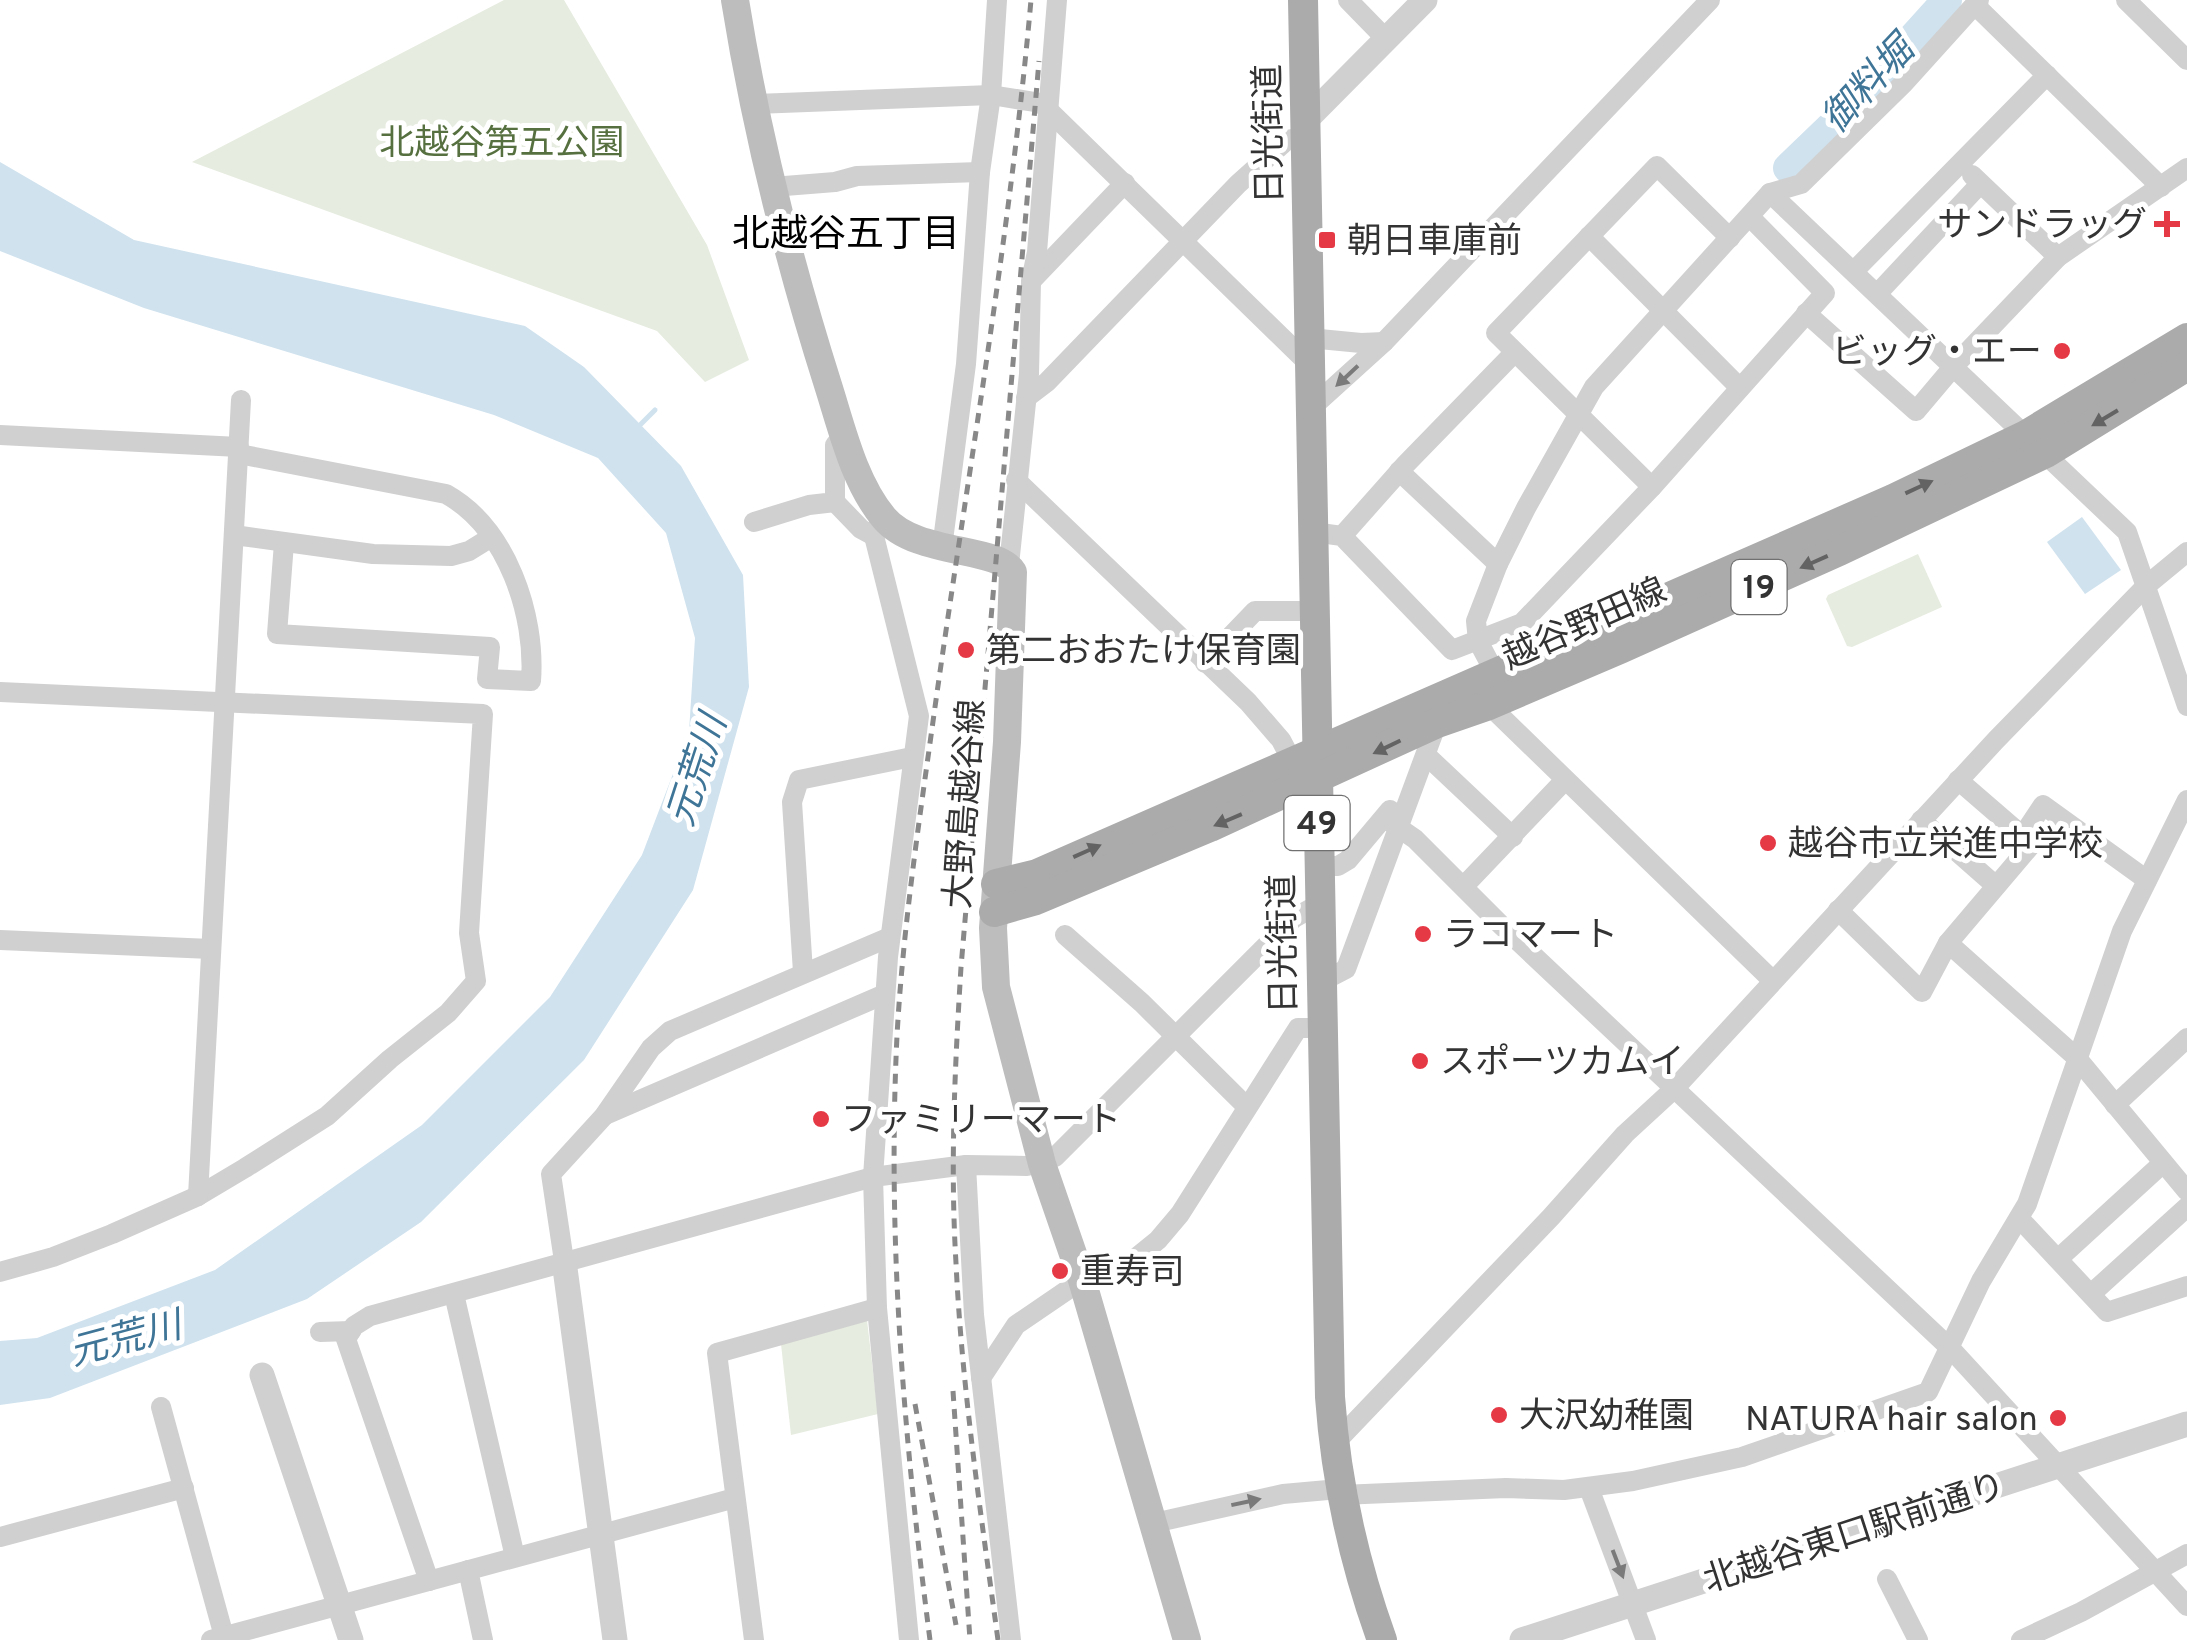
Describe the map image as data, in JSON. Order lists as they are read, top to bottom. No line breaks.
{"streets":{"main road":["日光街道","19","越谷野田線","大野島越谷線","49"],"street":["北越谷東口駅前通り"]},"crossings":[["日光街道","越谷野田線"],["越谷野田線","大野島越谷線"]],"districts":["北越谷五丁目"],"water":["御料堀","元荒川"],"parks":["北越谷第五公園"],"places":{"health":["サンドラッグ"],"transit":["朝日車庫前"],"other":["ビッグ・エー","第二おおたけ保育園","越谷市立栄進中学校","ラコマート","スポーツカムイ","ファミリーマート","重寿司","大沢幼稚園","NATURA hair salon"]}}
